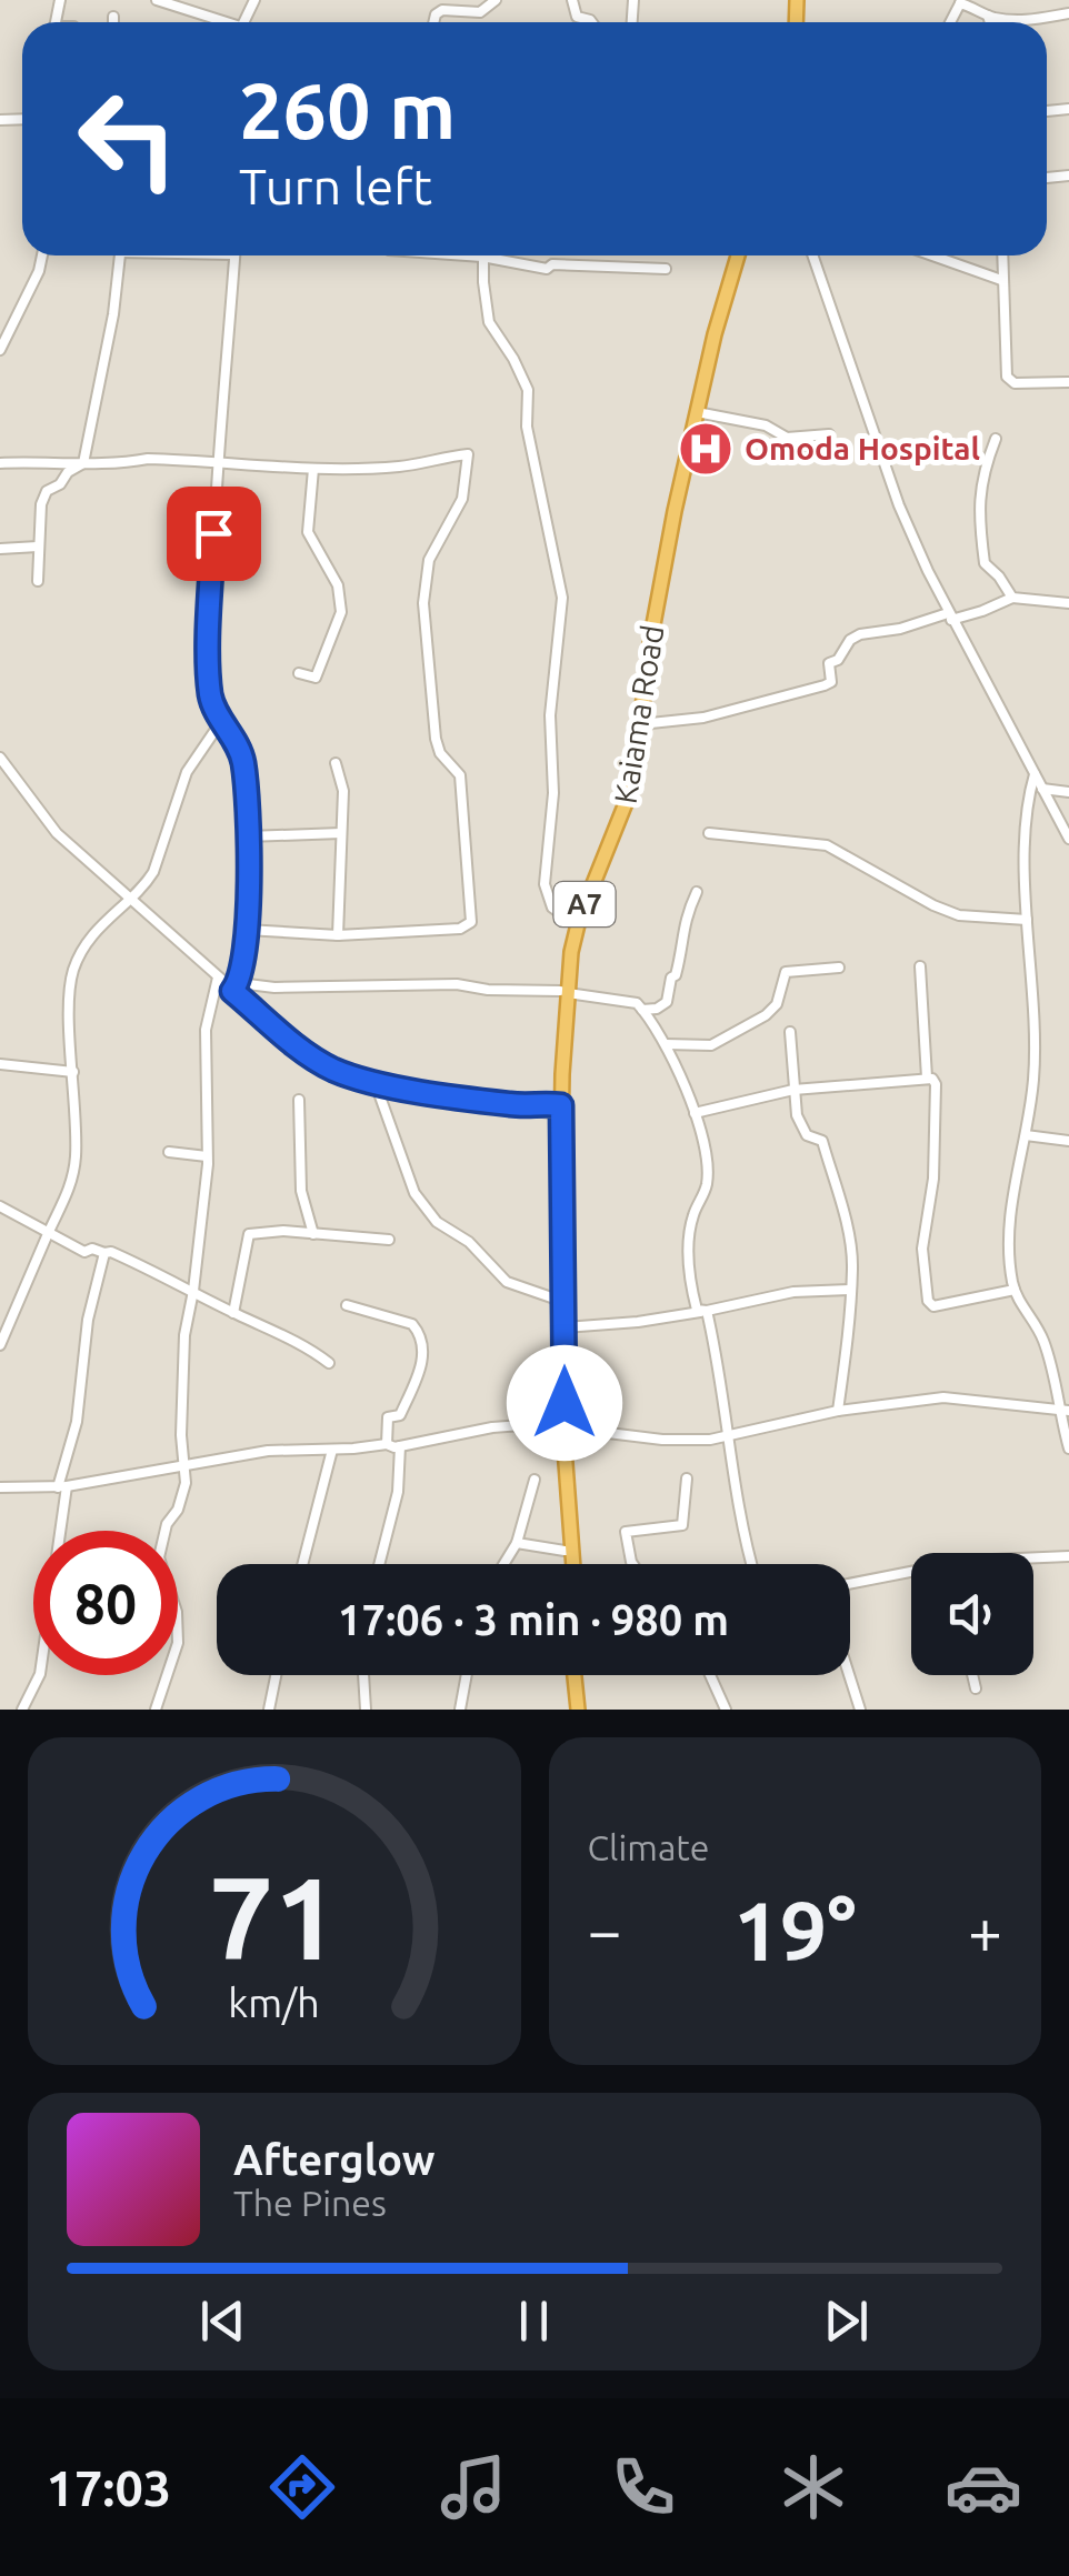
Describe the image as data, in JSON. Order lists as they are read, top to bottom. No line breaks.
{"streets":{"highway":["Kaiama Road","A7"]},"places":{"hospital":["Omoda Hospital"]},"page":{"turn":["260 m","Turn left"],"limit":"80","trip":"17:06 · 3 min · 980 m","tile":"Climate","heat":["−","19°","+"],"song":["Afterglow","The Pines"],"tabs":"17:03","gauge":["71","km/h"]}}
